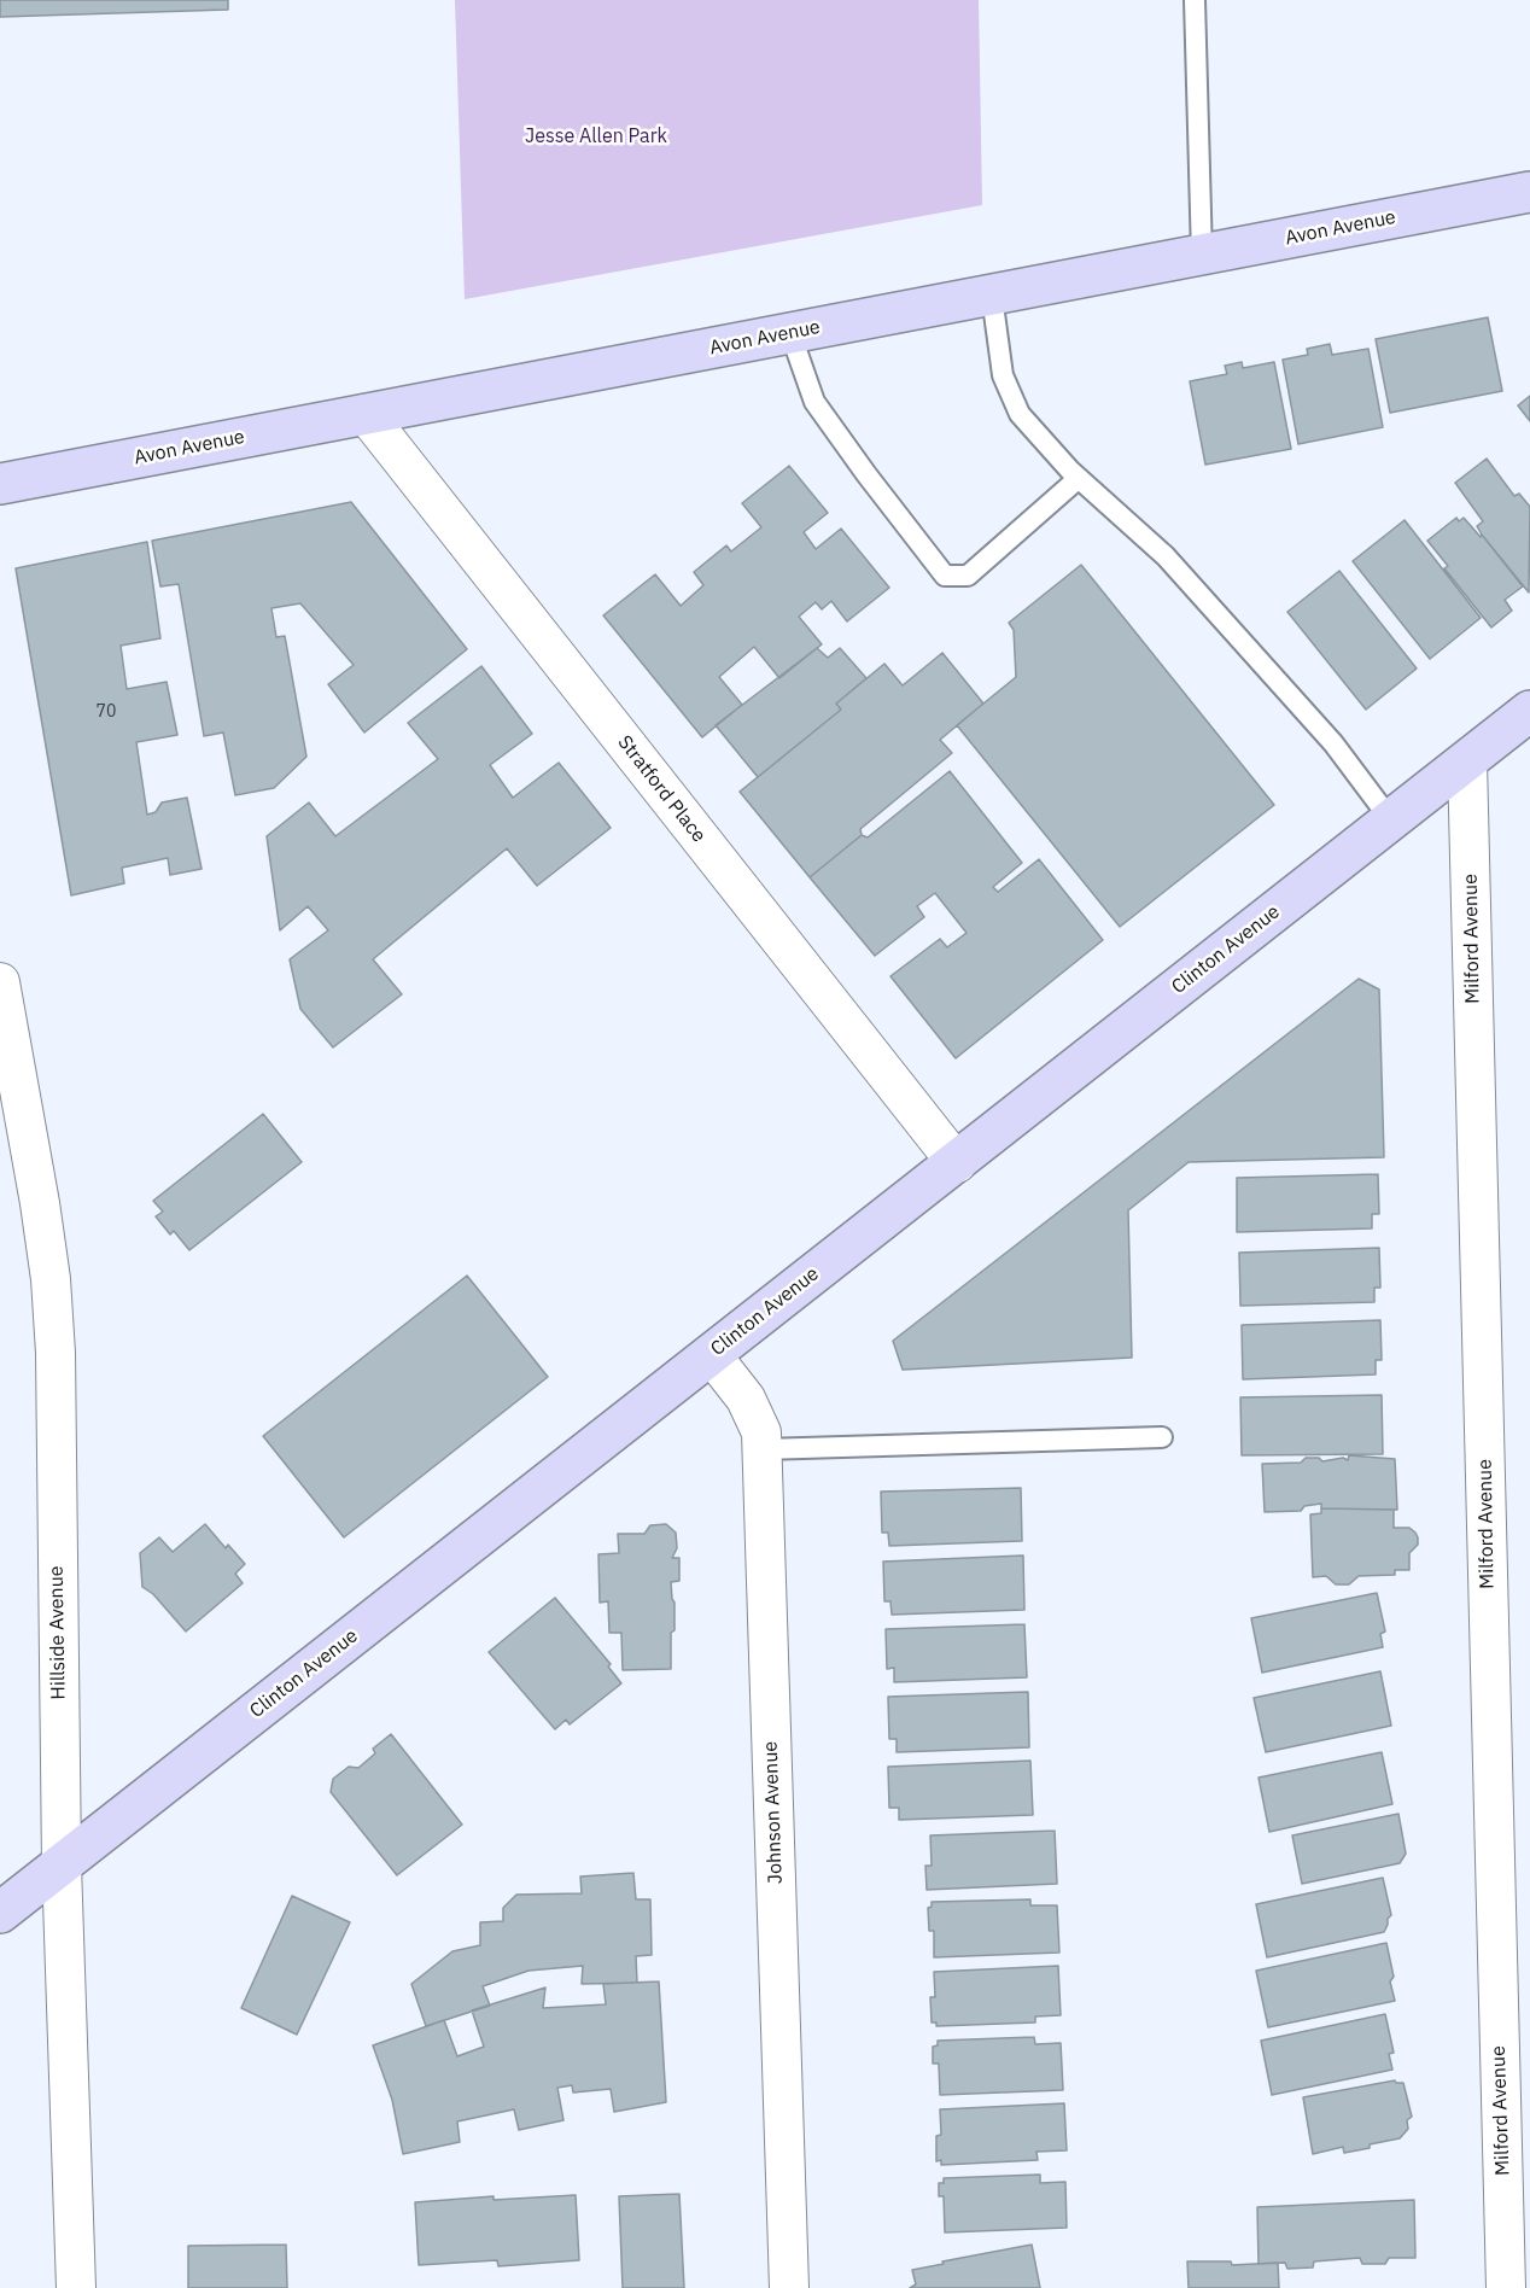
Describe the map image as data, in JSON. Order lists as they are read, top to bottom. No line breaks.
{"streets":{"main road":["Avon Avenue","Clinton Avenue"],"street":["Stratford Place","Milford Avenue","Hillside Avenue","Johnson Avenue"]},"crossings":[["Avon Avenue","Stratford Place"],["Stratford Place","Clinton Avenue"],["Milford Avenue","Clinton Avenue"],["Clinton Avenue","Hillside Avenue"],["Clinton Avenue","Johnson Avenue"]],"parks":["Jesse Allen Park"],"house_numbers":["70"]}
